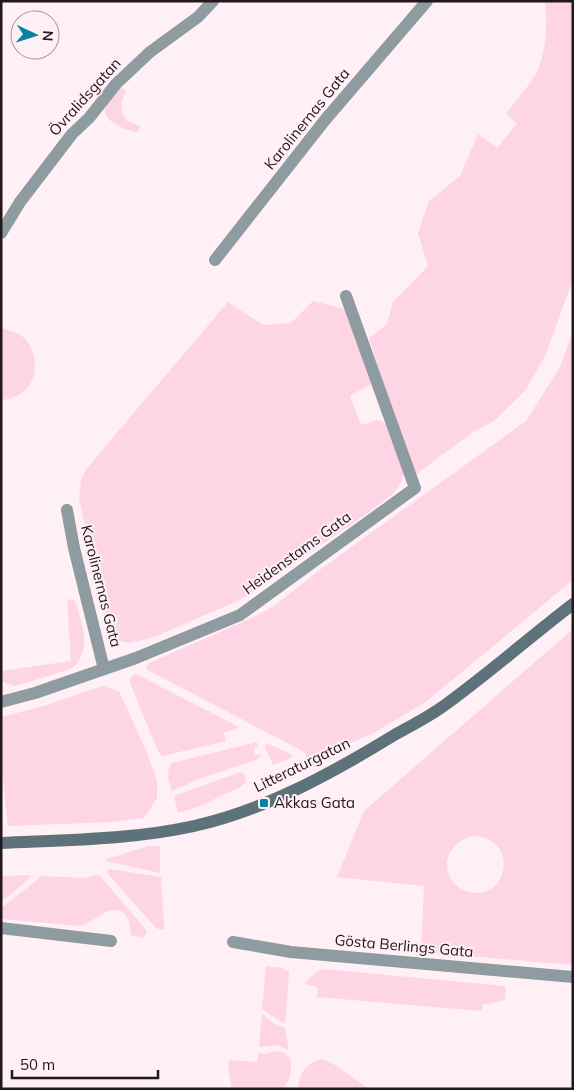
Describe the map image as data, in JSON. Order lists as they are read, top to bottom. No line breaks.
{"streets":{"street":["Övralidsgatan","Karolinernas Gata","Heidenstams Gata","Litteraturgatan","Gösta Berlings Gata"]},"crossings":[["Karolinernas Gata","Heidenstams Gata"]],"places":{"transit":["Akkas Gata"]},"scale_bar":"50 m","north":"right"}
